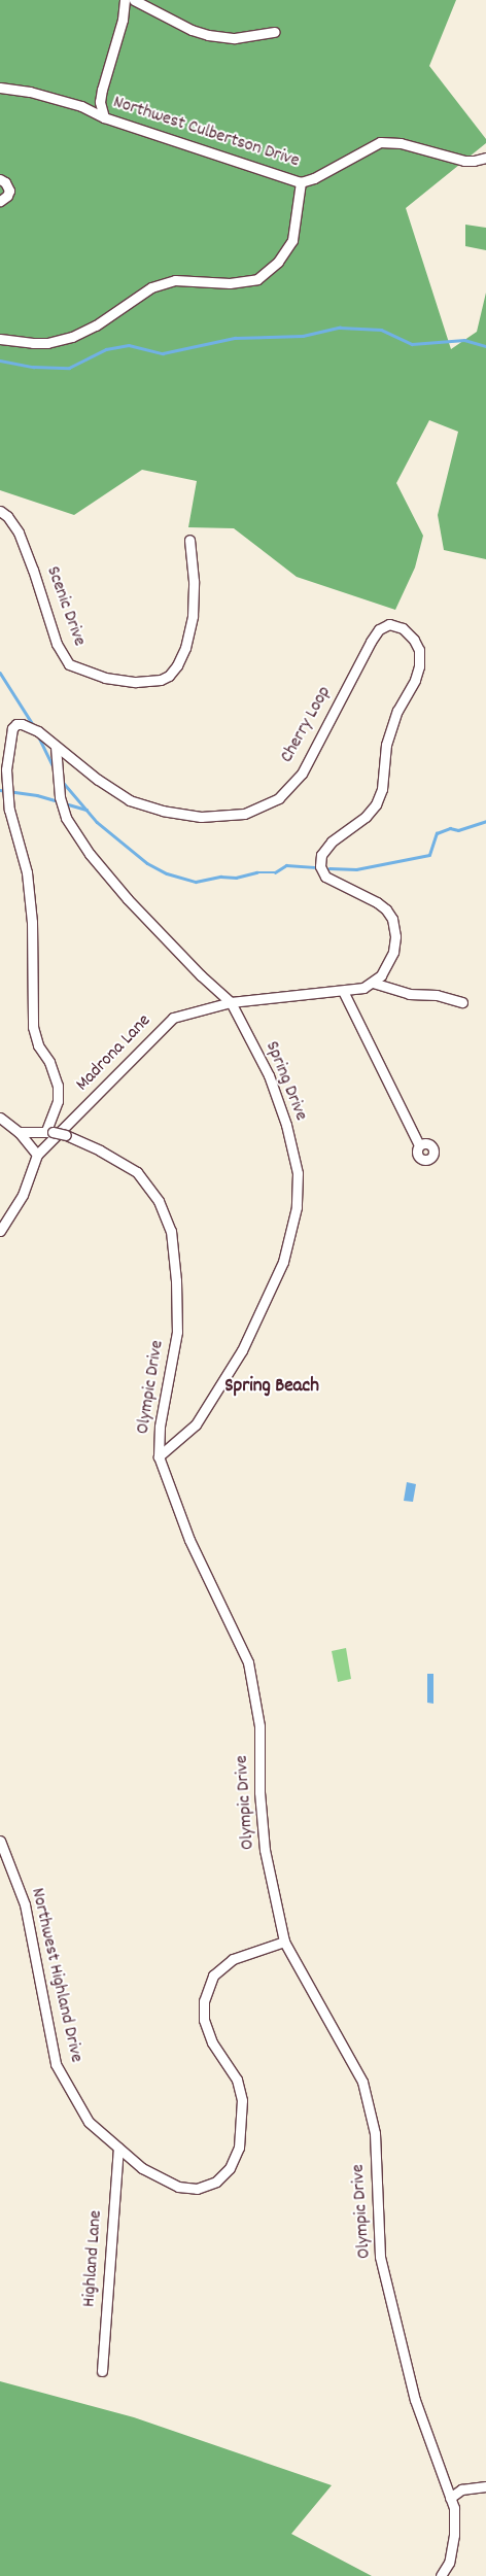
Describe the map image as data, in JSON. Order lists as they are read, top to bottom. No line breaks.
{"streets":{"street":["Northwest Culbertson Drive","Scenic Drive","Cherry Loop","Madrona Lane","Spring Drive","Olympic Drive","Northwest Highland Drive","Highland Lane"]},"crossings":[["Cherry Loop","Spring Drive"],["Cherry Loop","Olympic Drive"],["Madrona Lane","Spring Drive"],["Spring Drive","Olympic Drive"],["Olympic Drive","Northwest Highland Drive"],["Northwest Highland Drive","Highland Lane"]],"districts":["Spring Beach"]}
